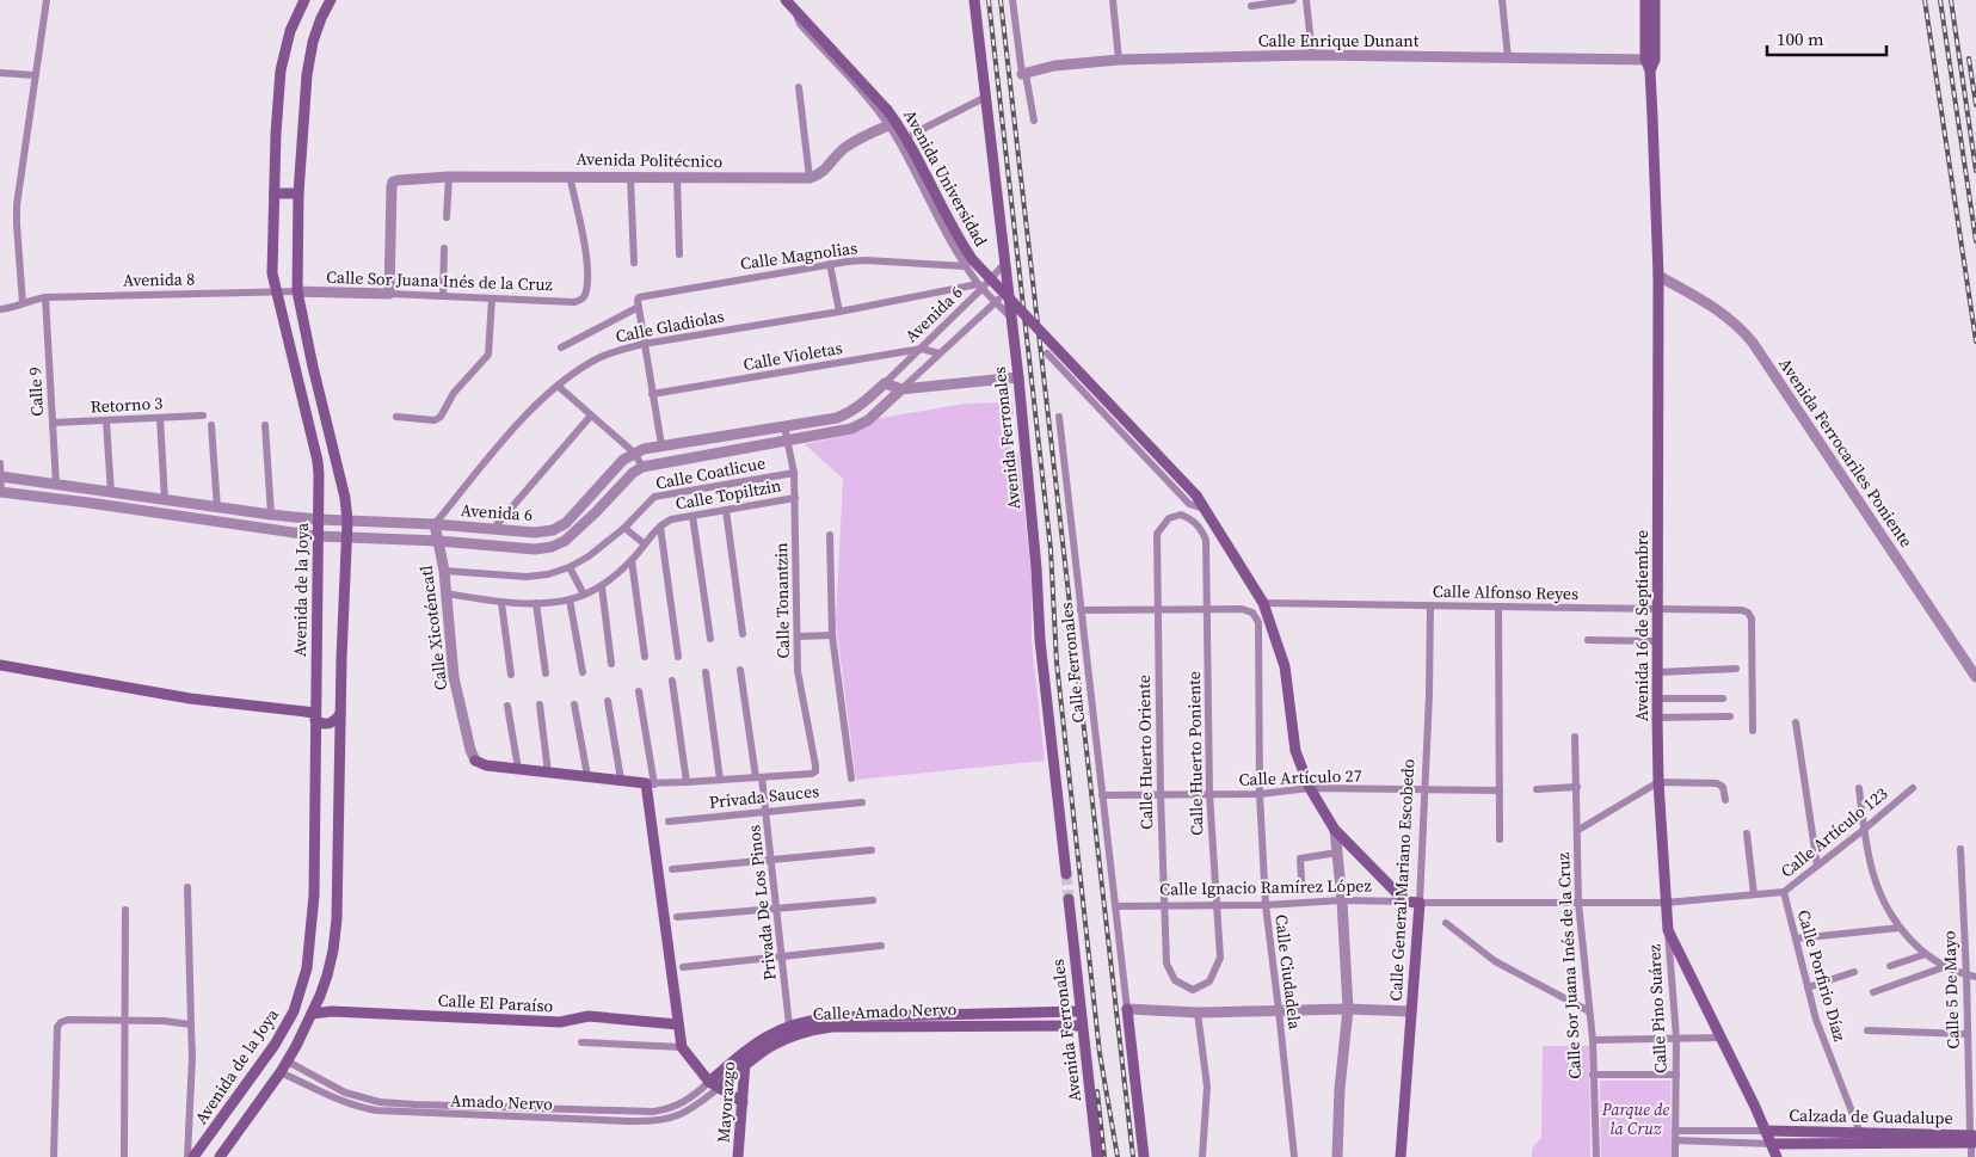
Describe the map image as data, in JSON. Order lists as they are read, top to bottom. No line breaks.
{"streets":{"main road":["Avenida Universidad","Avenida Ferronales","Avenida de la Joya","Avenida 16 de Septiembre","Calle General Mariano Escobedo","Calle Ignacio Ramírez López","Calle El Paraíso","Calle Amado Nervo","Mayorazgo","Calzada de Guadalupe"],"street":["Calle Enrique Dunant","Avenida Politécnico","Calle Magnolias","Avenida 8","Calle Sor Juana Inés de la Cruz","Avenida 6","Calle Gladiolas","Calle Violetas","Calle 9","Retorno 3","Avenida Ferrocariles Poniente","Calle Coatlicue","Calle Topiltzin","Calle Alfonso Reyes","Calle Tonantzin","Calle Xicoténcatl","Calle Ferronales","Calle Huerto Oriente","Calle Huerto Poniente","Calle Artículo 27","Privada Sauces","Calle Artículo 123","Privada De Los Pinos","Calle Ciudadela","Calle Porfirio Díaz","Calle 5 De Mayo","Calle Pino Suárez","Amado Nervo"]},"crossings":[["Calle Enrique Dunant","Avenida 16 de Septiembre"],["Avenida Politécnico","Calle Sor Juana Inés de la Cruz"],["Avenida Universidad","Calle Magnolias"],["Avenida Universidad","Avenida 6"],["Avenida Universidad","Calle Gladiolas"],["Avenida Universidad","Avenida Ferronales"],["Avenida 8","Calle Sor Juana Inés de la Cruz"],["Avenida 8","Calle 9"],["Avenida 8","Avenida de la Joya"],["Calle Sor Juana Inés de la Cruz","Calle Ignacio Ramírez López"],["Avenida 6","Calle Gladiolas"],["Avenida 6","Calle Violetas"],["Avenida 6","Calle 9"],["Avenida 6","Avenida Ferronales"],["Avenida 6","Avenida de la Joya"],["Avenida 6","Calle Tonantzin"],["Avenida 6","Calle Xicoténcatl"],["Calle Gladiolas","Calle Xicoténcatl"],["Calle 9","Retorno 3"],["Avenida Ferronales","Calle Amado Nervo"],["Avenida Ferrocariles Poniente","Avenida 16 de Septiembre"],["Calle Coatlicue","Calle Tonantzin"],["Calle Coatlicue","Calle Xicoténcatl"],["Calle Topiltzin","Calle Tonantzin"],["Calle Topiltzin","Calle Xicoténcatl"],["Calle Alfonso Reyes","Avenida 16 de Septiembre"],["Calle Alfonso Reyes","Calle General Mariano Escobedo"],["Calle Tonantzin","Privada De Los Pinos"],["Avenida 16 de Septiembre","Calle Artículo 123"],["Avenida 16 de Septiembre","Calle Ignacio Ramírez López"],["Avenida 16 de Septiembre","Calle Pino Suárez"],["Avenida 16 de Septiembre","Calzada de Guadalupe"],["Calle Ferronales","Calle Artículo 27"],["Calle Ferronales","Calle Ignacio Ramírez López"],["Calle Huerto Oriente","Calle Huerto Poniente"],["Calle Huerto Oriente","Calle Artículo 27"],["Calle Huerto Oriente","Calle Ignacio Ramírez López"],["Calle Huerto Poniente","Calle Artículo 27"],["Calle Huerto Poniente","Calle Ignacio Ramírez López"],["Calle Huerto Poniente","Calle Ciudadela"],["Calle Artículo 27","Calle General Mariano Escobedo"],["Calle Artículo 27","Calle Ciudadela"],["Privada Sauces","Privada De Los Pinos"],["Calle Artículo 123","Calle Ignacio Ramírez López"],["Calle Artículo 123","Calle Porfirio Díaz"],["Calle General Mariano Escobedo","Calle Ignacio Ramírez López"],["Calle Ignacio Ramírez López","Calle Ciudadela"],["Privada De Los Pinos","Calle Amado Nervo"],["Calle Porfirio Díaz","Calzada de Guadalupe"],["Calle 5 De Mayo","Calzada de Guadalupe"],["Calle Amado Nervo","Amado Nervo"],["Calle Amado Nervo","Mayorazgo"]],"parks":["Parque de la Cruz"],"scale_bar":"100 m"}
